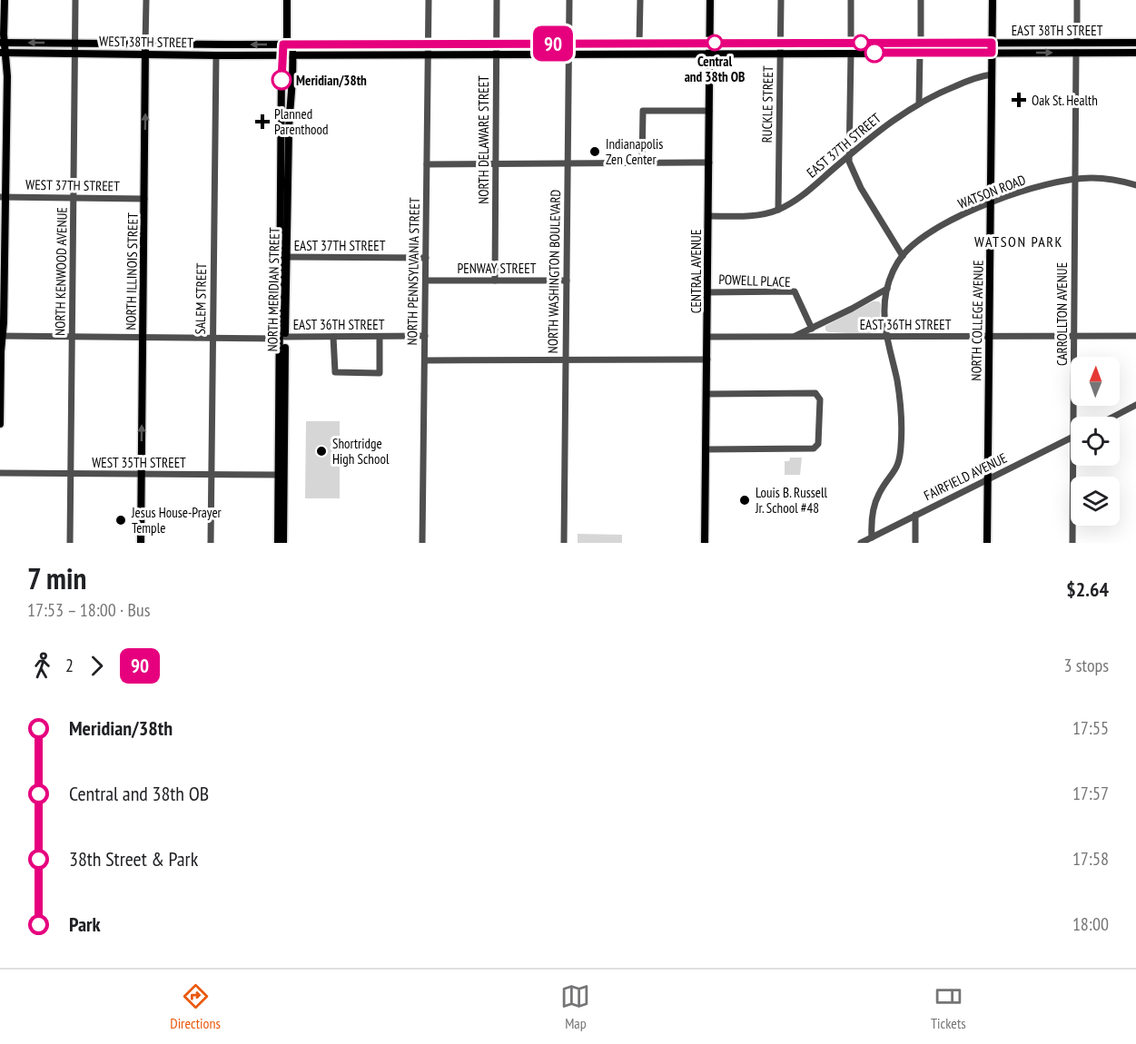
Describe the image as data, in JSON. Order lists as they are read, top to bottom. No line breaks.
{"streets":{"main road":["EAST 38TH STREET","WEST 38TH STREET","NORTH ILLINOIS STREET","CENTRAL AVENUE","NORTH MERIDIAN STREET","NORTH COLLEGE AVENUE"],"street":["RUCKLE STREET","NORTH DELAWARE STREET","EAST 37TH STREET","WEST 37TH STREET","WATSON ROAD","PENWAY STREET","NORTH KENWOOD AVENUE","NORTH PENNSYLVANIA STREET","NORTH WASHINGTON BOULEVARD","POWELL PLACE","SALEM STREET","CARROLLTON AVENUE","EAST 36TH STREET","WEST 35TH STREET","FAIRFIELD AVENUE"]},"crossings":[["EAST 38TH STREET","WEST 38TH STREET"],["EAST 38TH STREET","RUCKLE STREET"],["EAST 38TH STREET","NORTH DELAWARE STREET"],["EAST 38TH STREET","NORTH PENNSYLVANIA STREET"],["EAST 38TH STREET","NORTH WASHINGTON BOULEVARD"],["EAST 38TH STREET","CENTRAL AVENUE"],["EAST 38TH STREET","NORTH MERIDIAN STREET"],["EAST 38TH STREET","CARROLLTON AVENUE"],["EAST 38TH STREET","NORTH COLLEGE AVENUE"],["WEST 38TH STREET","NORTH KENWOOD AVENUE"],["WEST 38TH STREET","NORTH ILLINOIS STREET"],["WEST 38TH STREET","NORTH MERIDIAN STREET"],["WEST 38TH STREET","SALEM STREET"],["RUCKLE STREET","EAST 37TH STREET"],["NORTH DELAWARE STREET","PENWAY STREET"],["EAST 37TH STREET","NORTH PENNSYLVANIA STREET"],["EAST 37TH STREET","CENTRAL AVENUE"],["EAST 37TH STREET","NORTH MERIDIAN STREET"],["EAST 37TH STREET","NORTH COLLEGE AVENUE"],["WEST 37TH STREET","NORTH KENWOOD AVENUE"],["WEST 37TH STREET","NORTH ILLINOIS STREET"],["WATSON ROAD","CARROLLTON AVENUE"],["WATSON ROAD","NORTH COLLEGE AVENUE"],["WATSON ROAD","EAST 36TH STREET"],["WATSON ROAD","FAIRFIELD AVENUE"],["PENWAY STREET","NORTH PENNSYLVANIA STREET"],["PENWAY STREET","NORTH WASHINGTON BOULEVARD"],["NORTH KENWOOD AVENUE","EAST 36TH STREET"],["NORTH KENWOOD AVENUE","WEST 35TH STREET"],["NORTH ILLINOIS STREET","EAST 36TH STREET"],["NORTH ILLINOIS STREET","WEST 35TH STREET"],["NORTH PENNSYLVANIA STREET","EAST 36TH STREET"],["CENTRAL AVENUE","POWELL PLACE"],["CENTRAL AVENUE","EAST 36TH STREET"],["NORTH MERIDIAN STREET","EAST 36TH STREET"],["NORTH MERIDIAN STREET","WEST 35TH STREET"],["SALEM STREET","EAST 36TH STREET"],["SALEM STREET","WEST 35TH STREET"],["CARROLLTON AVENUE","EAST 36TH STREET"],["NORTH COLLEGE AVENUE","EAST 36TH STREET"],["NORTH COLLEGE AVENUE","FAIRFIELD AVENUE"]],"one_way":["NORTH ILLINOIS STREET"],"districts":["WATSON PARK"],"places":{"other":["Central and 38th OB","Meridian/38th","Indianapolis Zen Center","Shortridge High School","Louis B. Russell Jr. School #48","Jesus House-Prayer Temple"],"health":["Oak St. Health","Planned Parenthood"]},"lines":["bus line 90"],"north":"top","page":{"on_map":"90","heading":["7 min","17:53 – 18:00 · Bus","$2.64"],"legs":["2","90","3 stops"],"list":[{"name":"Meridian/38th","value":"17:55"},{"name":"Central and 38th OB","value":"17:57"},{"name":"38th Street & Park","value":"17:58"},{"name":"Park","value":"18:00"}],"tabs":["Directions","Map","Tickets"]}}
